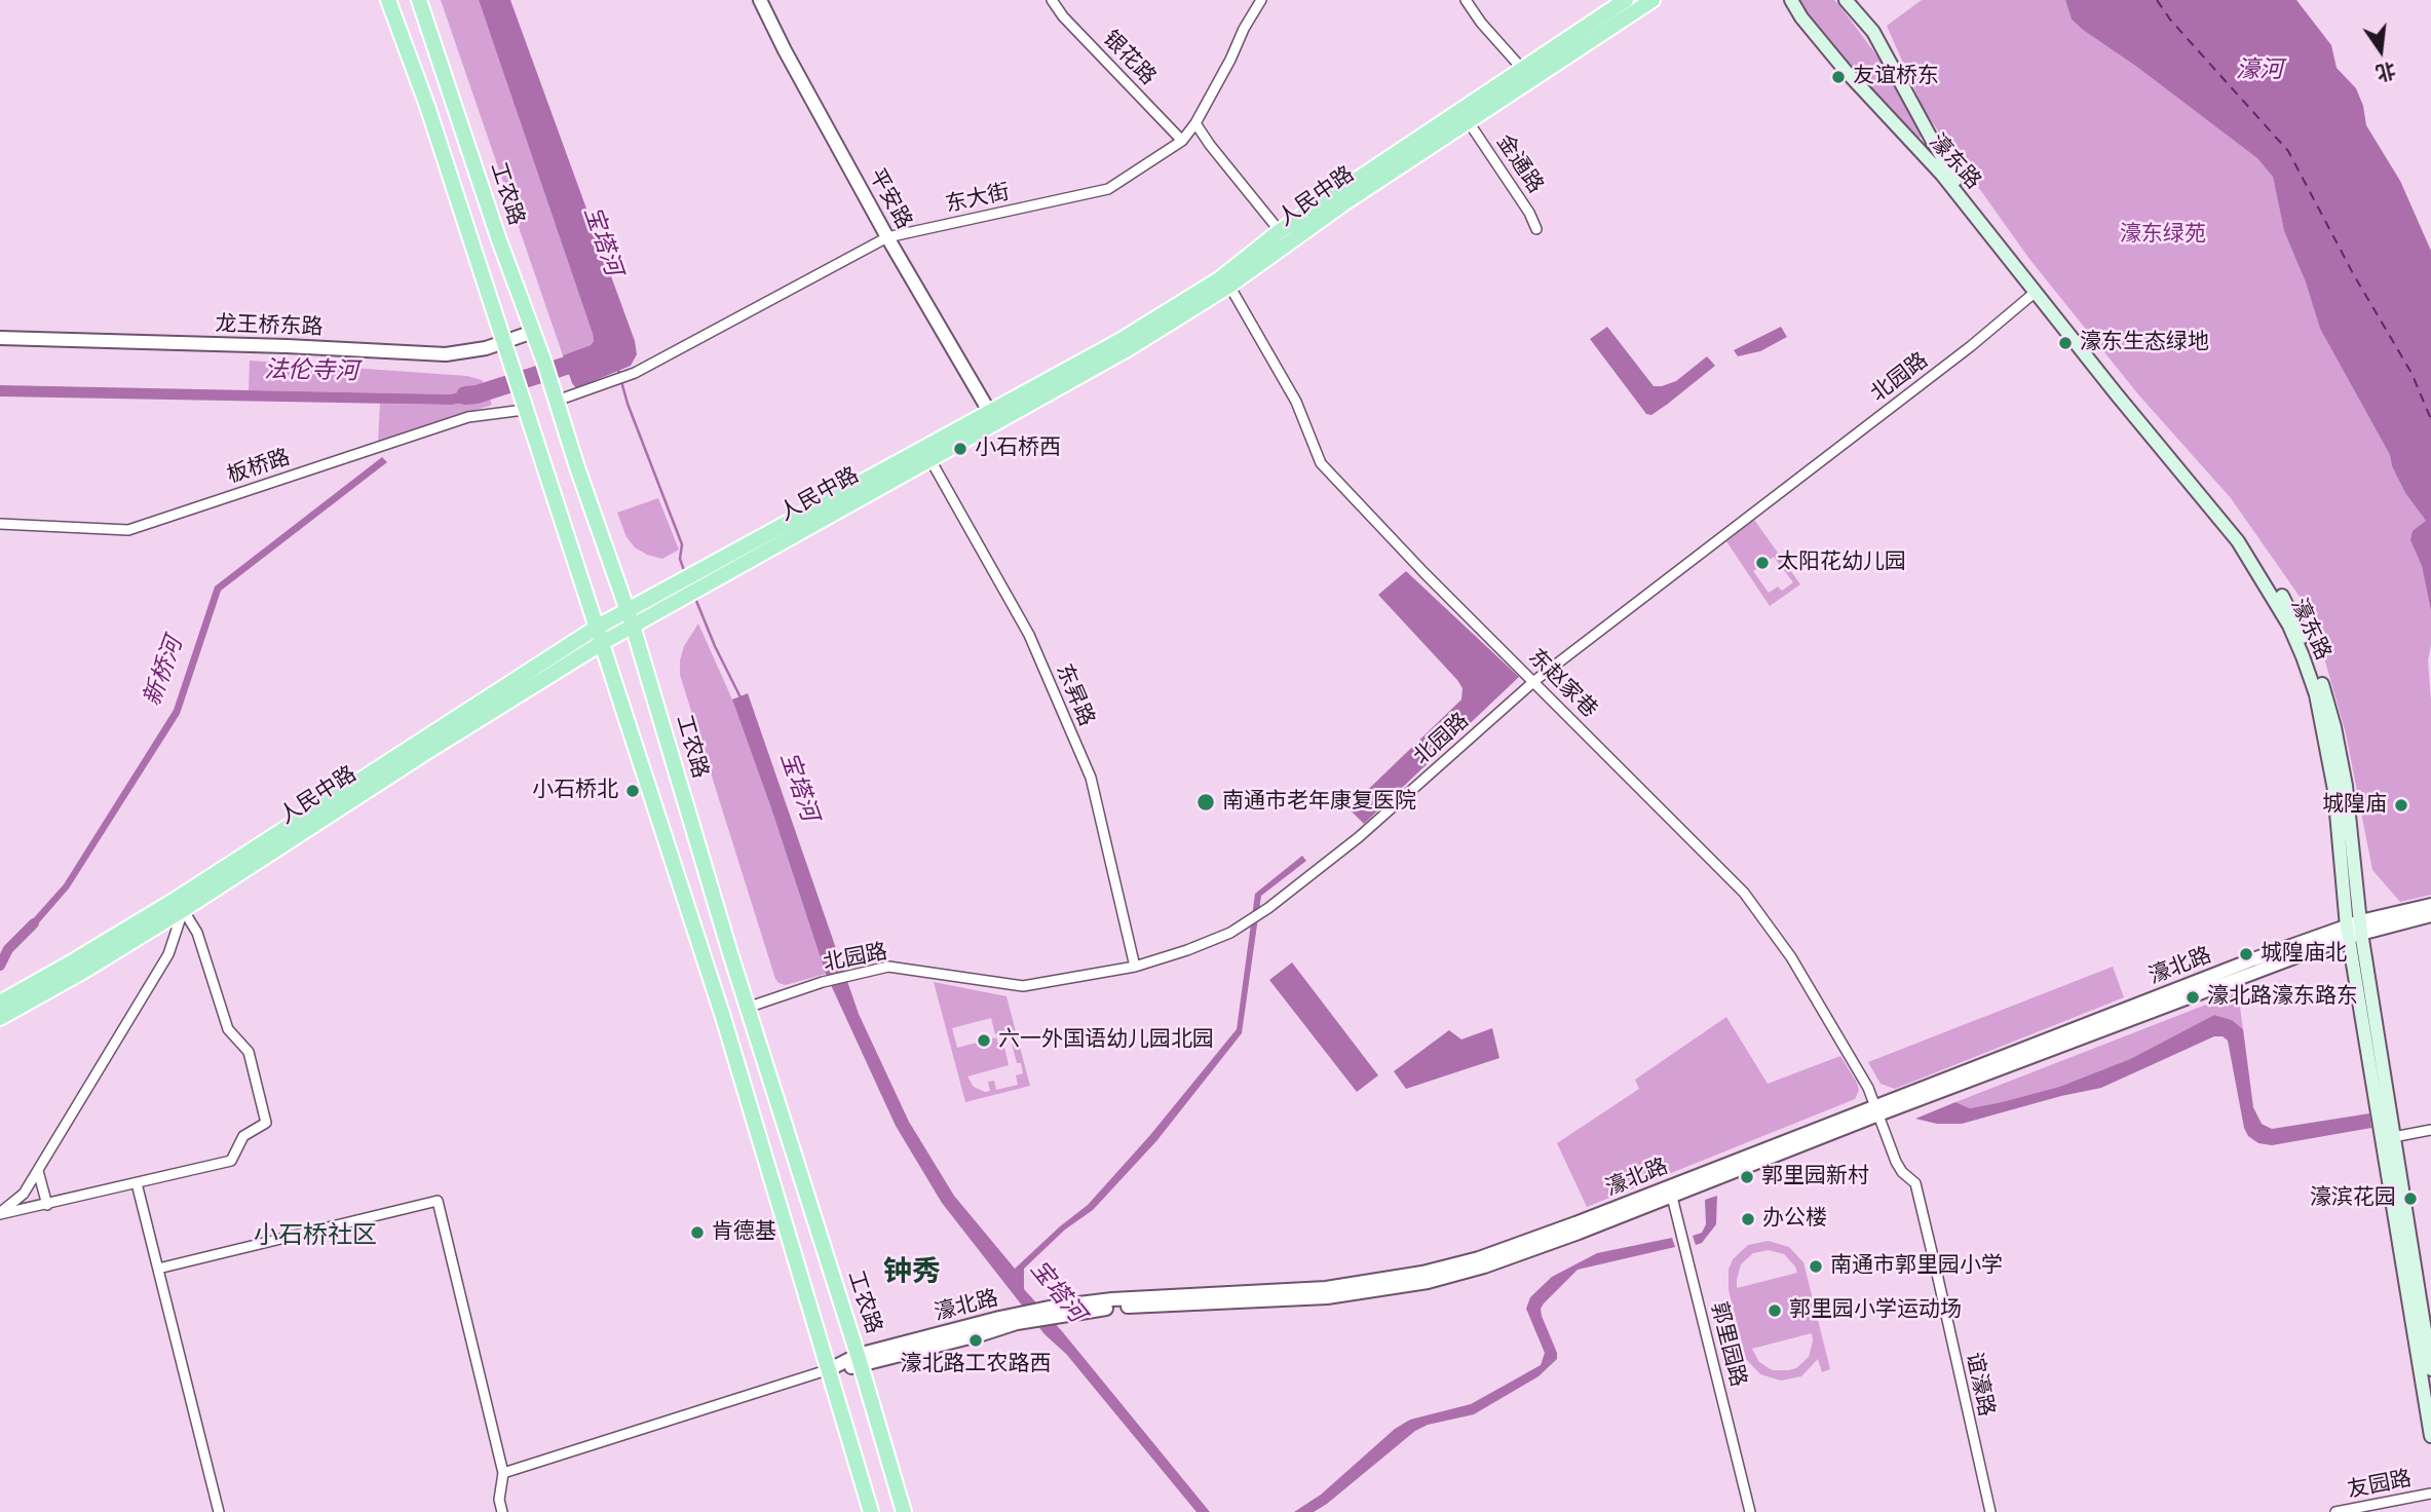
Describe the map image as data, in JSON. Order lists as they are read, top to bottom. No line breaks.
{"streets":{"main road":["濠东路","工农路","人民中路"],"street":["银花路","金通路","平安路","东大街","龙王桥东路","北园路","板桥路","东赵家巷","东昇路","濠北路","郭里园路","谊濠路","友园路"]},"crossings":[["银花路","东大街"],["濠东路","北园路"],["濠东路","濠北路"],["金通路","人民中路"],["工农路","人民中路"],["工农路","东大街"],["工农路","龙王桥东路"],["工农路","北园路"],["工农路","濠北路"],["人民中路","平安路"],["人民中路","东赵家巷"],["人民中路","东昇路"],["平安路","东大街"],["北园路","东赵家巷"],["北园路","东昇路"],["东赵家巷","濠北路"],["东赵家巷","谊濠路"],["濠北路","郭里园路"],["濠北路","谊濠路"]],"districts":["小石桥社区","钟秀"],"water":["濠河","宝塔河","法伦寺河","新桥河"],"parks":["濠东绿苑"],"places":["友谊桥东","濠东生态绿地","小石桥西","太阳花幼儿园","小石桥北","南通市老年康复医院","城隍庙","城隍庙北","濠北路濠东路东","六一外国语幼儿园北园","郭里园新村","濠滨花园","办公楼","肯德基","南通市郭里园小学","郭里园小学运动场","濠北路工农路西"],"north":"bottom"}
